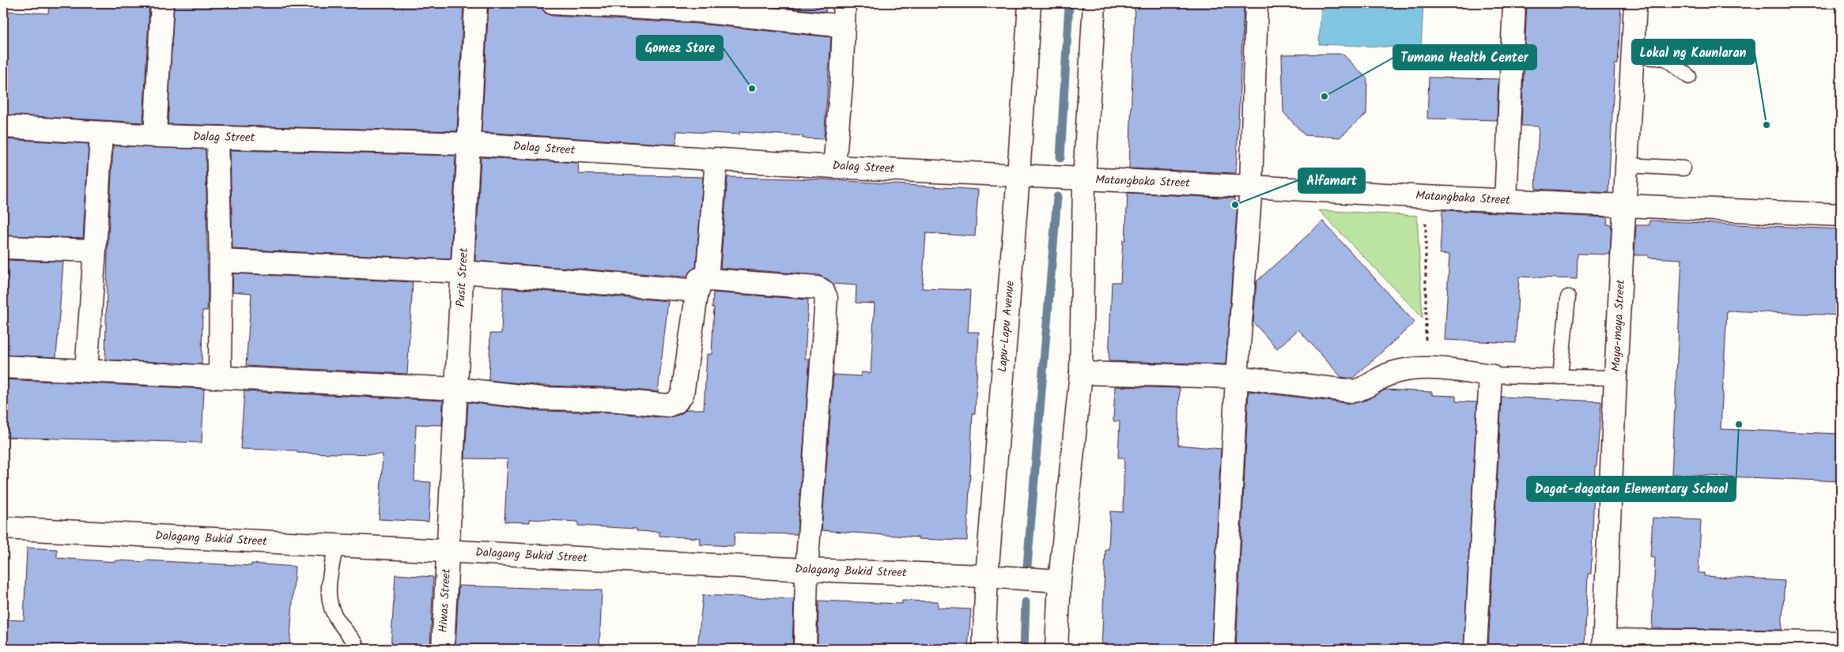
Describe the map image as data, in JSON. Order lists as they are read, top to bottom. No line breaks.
{"streets":{"street":["Dalag Street","Matangbaka Street","Pusit Street","Maya-maya Street","Lapu-Lapu Avenue","Dalagang Bukid Street","Hiwas Street"]},"crossings":[["Dalag Street","Matangbaka Street"],["Dalag Street","Pusit Street"],["Dalag Street","Lapu-Lapu Avenue"],["Matangbaka Street","Maya-maya Street"],["Pusit Street","Dalagang Bukid Street"],["Pusit Street","Hiwas Street"],["Lapu-Lapu Avenue","Dalagang Bukid Street"],["Dalagang Bukid Street","Hiwas Street"]],"places":["Gomez Store","Tumana Health Center","Lokal ng Kaunlaran","Alfamart","Dagat-dagatan Elementary School"]}
